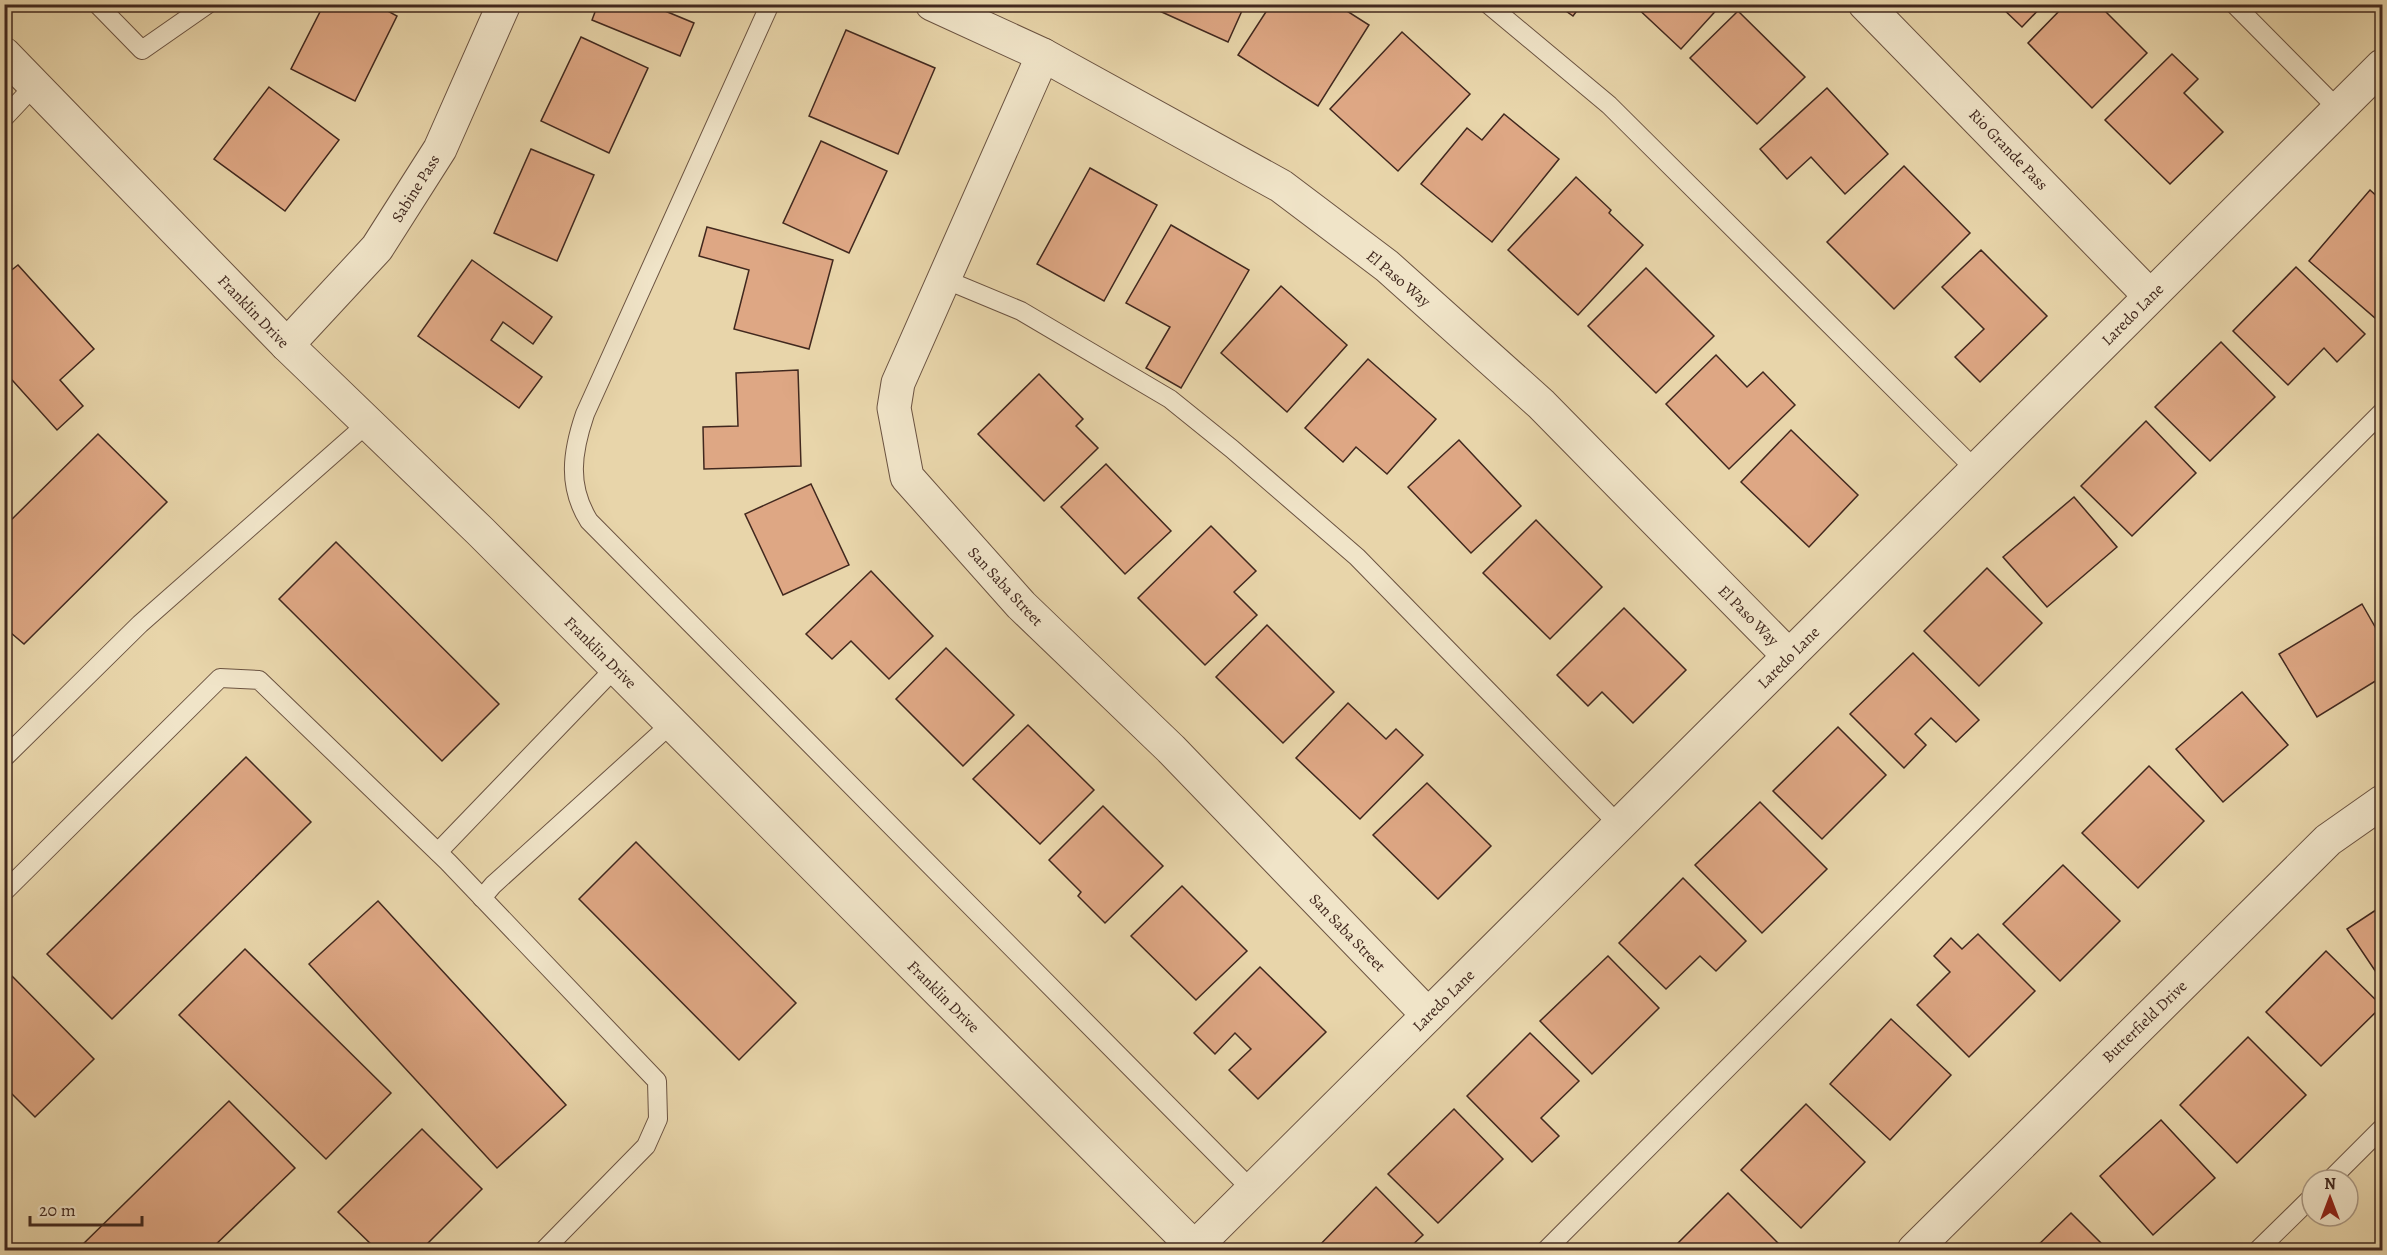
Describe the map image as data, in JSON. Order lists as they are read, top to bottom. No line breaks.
{"streets":{"street":["Rio Grande Pass","Sabine Pass","El Paso Way","Franklin Drive","Laredo Lane","San Saba Street","Butterfield Drive"]},"crossings":[["Rio Grande Pass","Laredo Lane"],["Sabine Pass","Franklin Drive"],["El Paso Way","Laredo Lane"],["El Paso Way","San Saba Street"],["Franklin Drive","Laredo Lane"],["Laredo Lane","San Saba Street"]],"scale_bar":"20 m","north":"top"}
